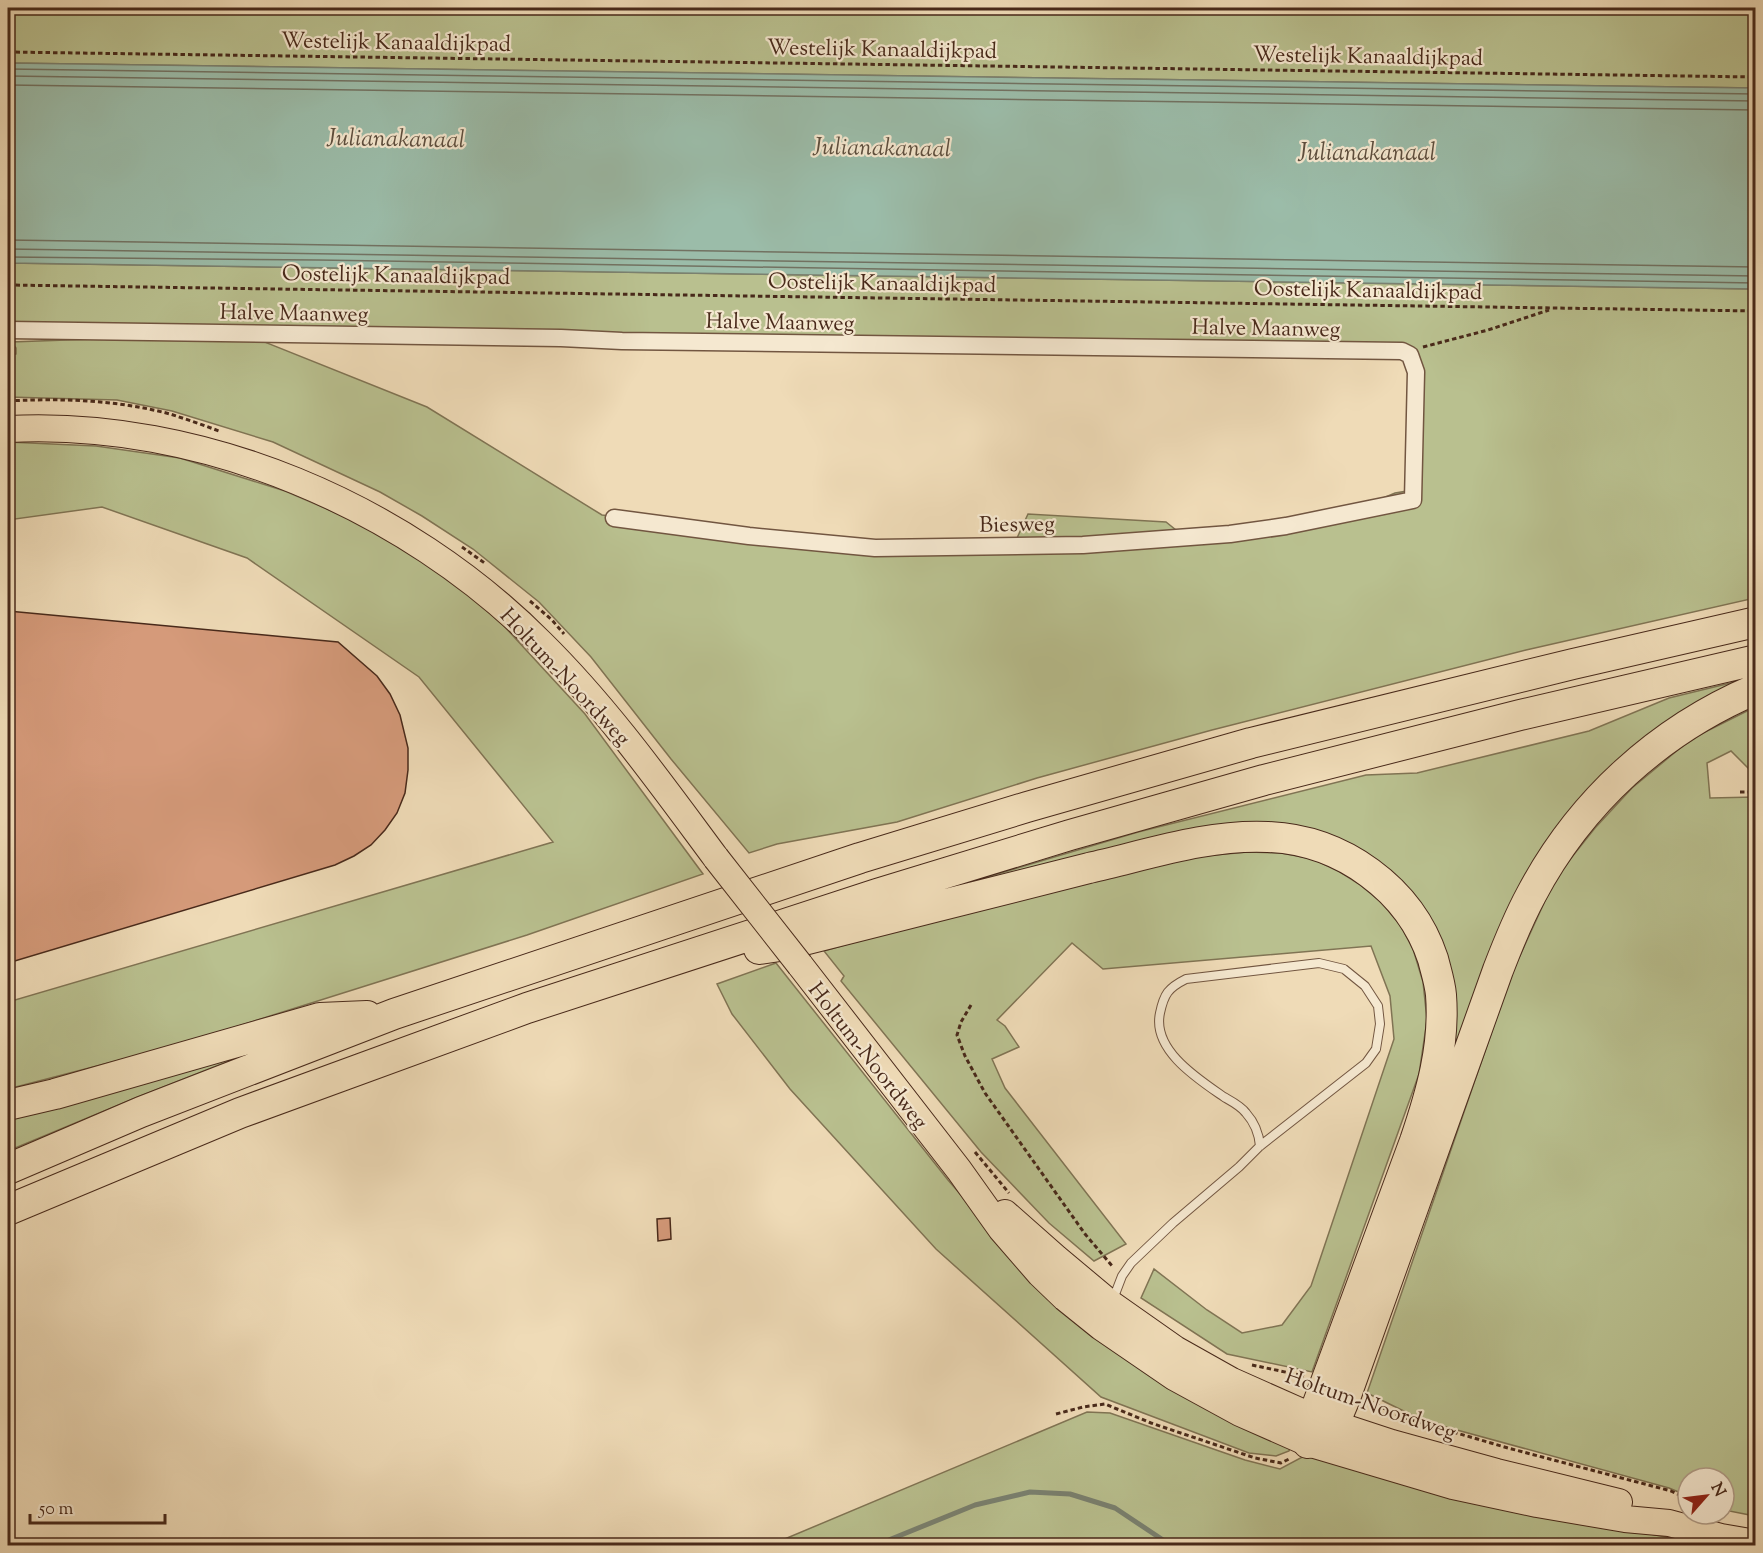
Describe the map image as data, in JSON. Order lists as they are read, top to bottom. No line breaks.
{"streets":{"main road":["Holtum-Noordweg"],"street":["Halve Maanweg","Biesweg"],"path":["Westelijk Kanaaldijkpad","Oostelijk Kanaaldijkpad"]},"crossings":[["Halve Maanweg","Biesweg"]],"water":["Julianakanaal"],"scale_bar":"50 m","north":"top right"}
